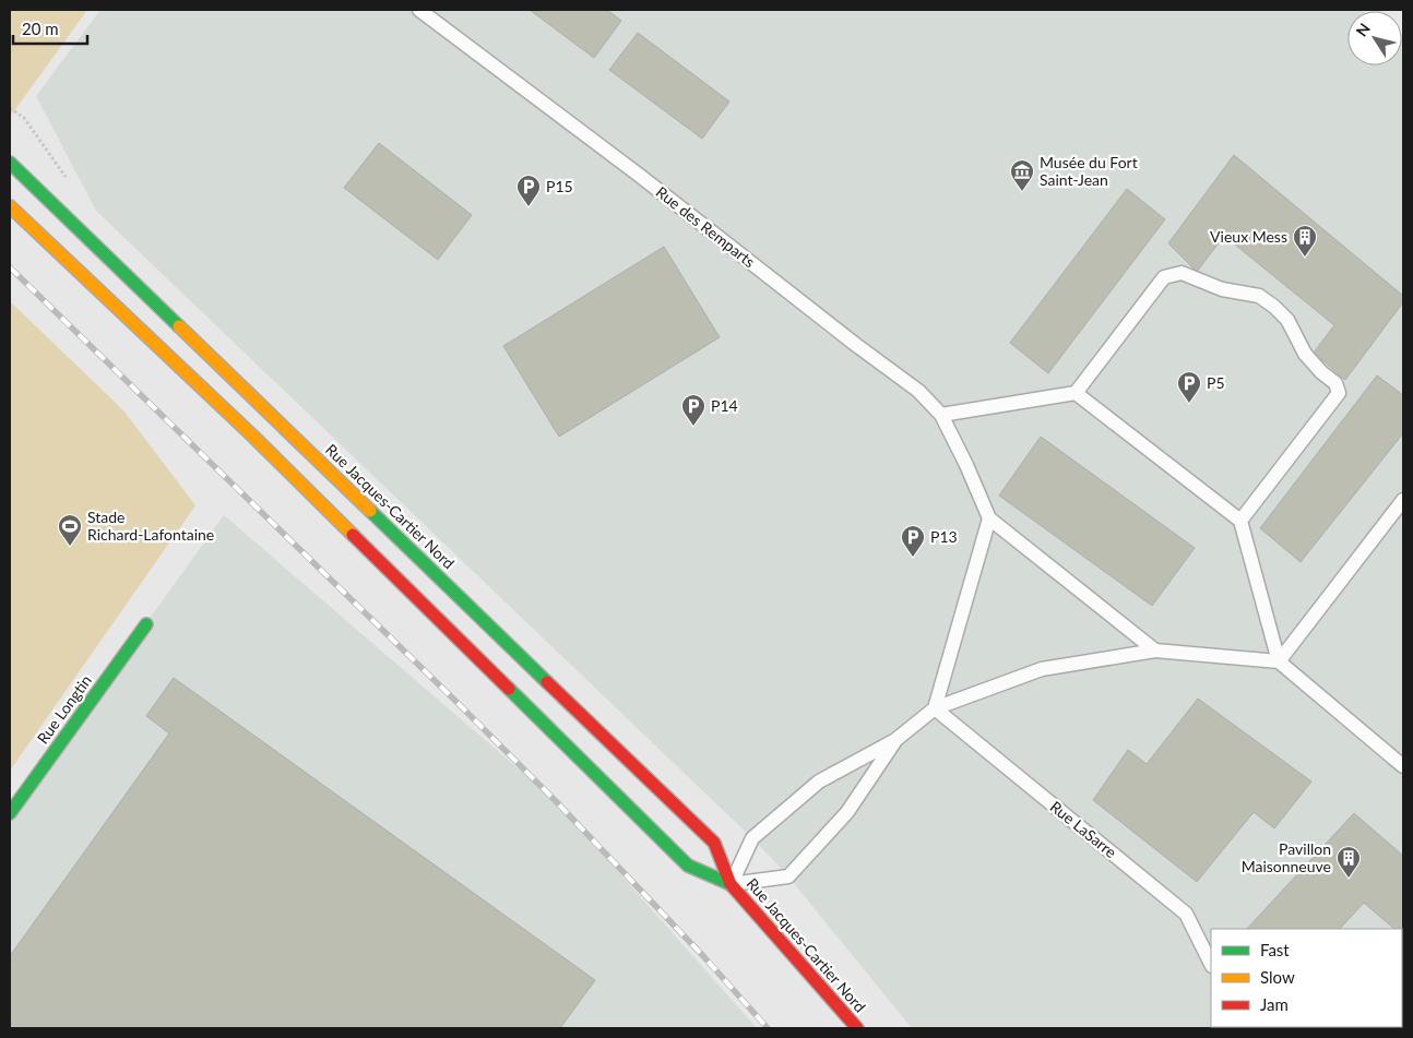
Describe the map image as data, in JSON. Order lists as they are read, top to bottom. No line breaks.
{"streets":{"street":["Rue Jacques-Cartier Nord","Rue Longtin"],"lane":["Rue des Remparts","Rue LaSarre"]},"places":{"museum":["Musée du Fort Saint-Jean"],"parking":["P15","P5","P14","P13"],"building":["Vieux Mess","Pavillon Maisonneuve"],"sports":["Stade Richard-Lafontaine"]},"legend":["Fast","Slow","Jam"],"scale_bar":"20 m","north":"top left"}
